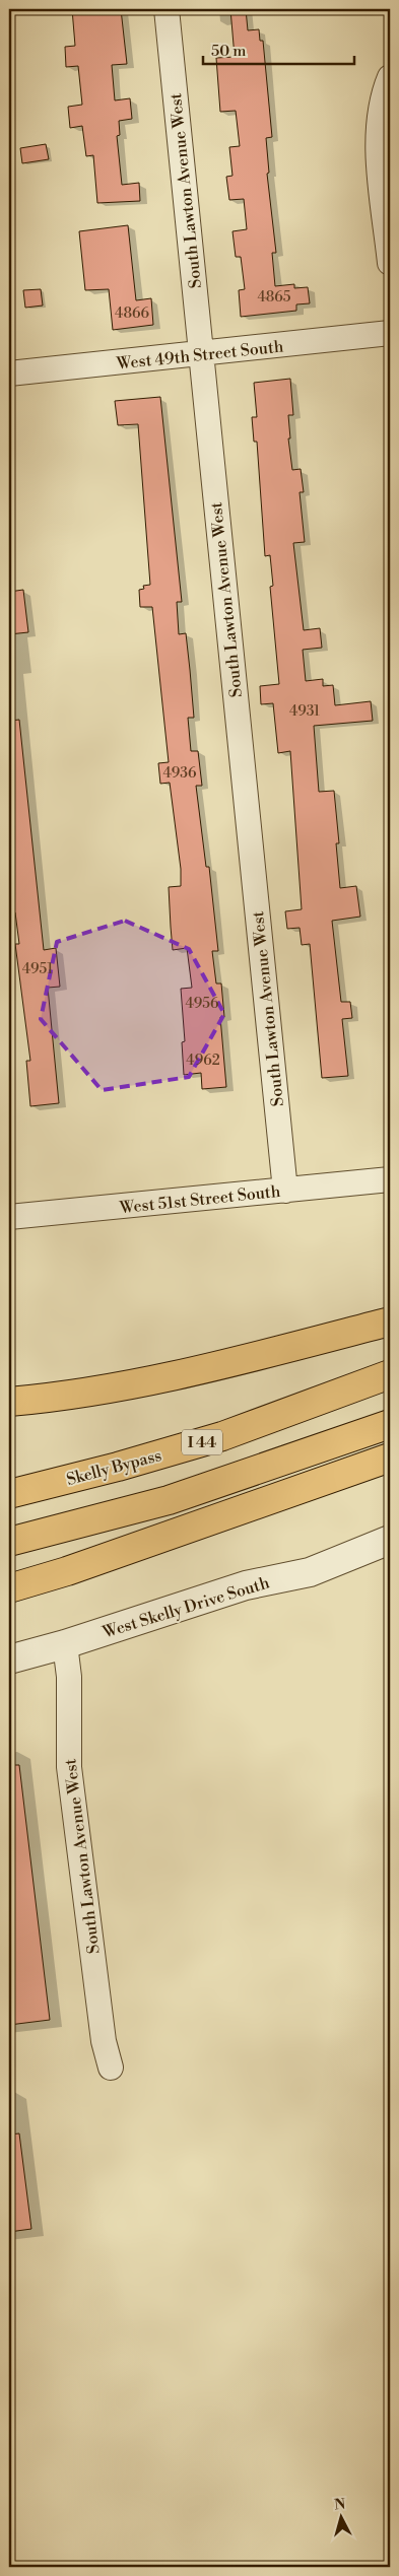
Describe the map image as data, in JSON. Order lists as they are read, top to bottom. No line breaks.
{"streets":{"highway":["I 44","Skelly Bypass"],"street":["South Lawton Avenue West","West 49th Street South","West 51st Street South","West Skelly Drive South"]},"crossings":[["South Lawton Avenue West","West 49th Street South"],["South Lawton Avenue West","West 51st Street South"],["South Lawton Avenue West","West Skelly Drive South"]],"house_numbers":["4865","4866","4931","4936","4951","4956","4962"],"scale_bar":"50 m","north":"top"}
